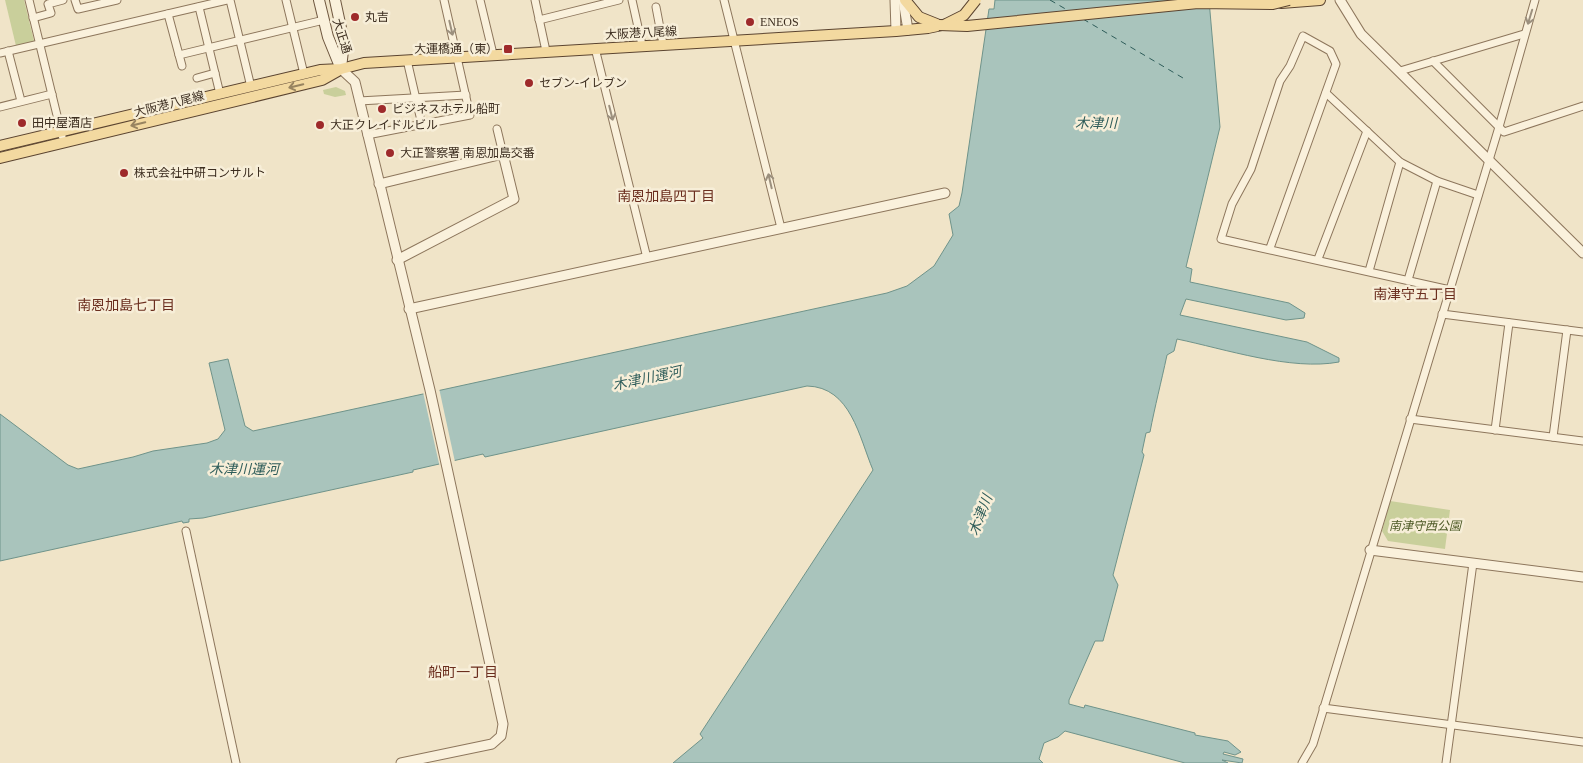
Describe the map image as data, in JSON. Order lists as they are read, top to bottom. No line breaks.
{"streets":{"main road":["大阪港八尾線","大正通"]},"crossings":[["大阪港八尾線","大正通"]],"districts":["南恩加島四丁目","南津守五丁目","南恩加島七丁目","船町一丁目"],"water":["木津川","木津川運河"],"parks":["南津守西公園"],"places":{"other":["丸吉","ENEOS","セブン-イレブン","ビジネスホテル船町","田中屋酒店","大正クレイドルビル","大正警察署 南恩加島交番","株式会社中研コンサルト"],"transit":["大運橋通（東）"]}}
